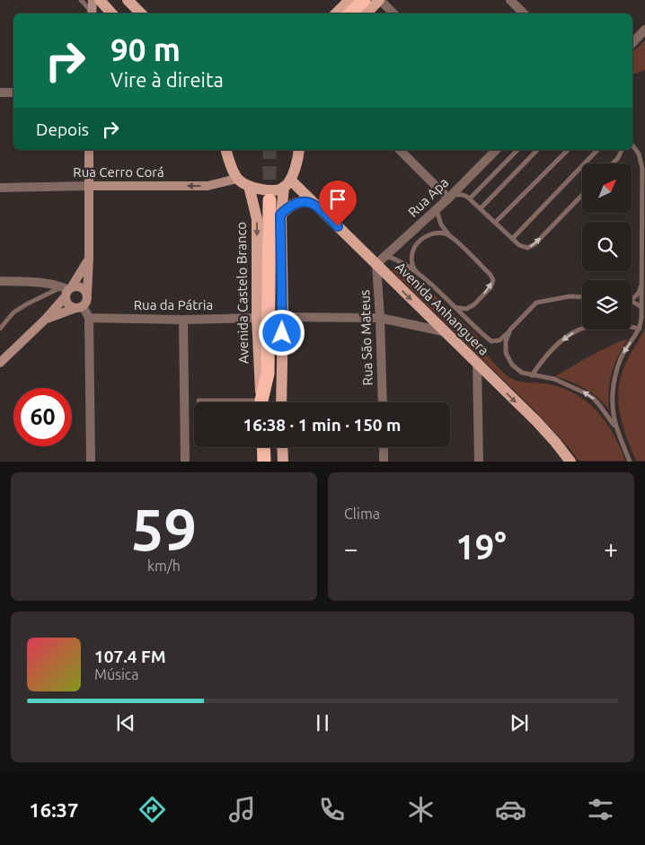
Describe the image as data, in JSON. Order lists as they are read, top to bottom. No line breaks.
{"streets":{"highway":["Avenida Castelo Branco"],"main road":["Avenida Anhanguera"],"street":["Rua Cerro Corá","Rua Apa","Rua da Pátria","Rua São Mateus"]},"crossings":[["Rua Apa","Avenida Anhanguera"],["Rua Apa","Rua São Mateus"],["Avenida Castelo Branco","Rua da Pátria"],["Avenida Castelo Branco","Avenida Anhanguera"],["Avenida Anhanguera","Rua São Mateus"]],"one_way":["Rua Cerro Corá","Avenida Anhanguera"],"north":"top right","page":{"turn":["90 m","Vire à direita"],"then":"Depois","limit":"60","trip":"16:38 · 1 min · 150 m","tile":[["59","km/h"],"Clima"],"heat":["−","19°","+"],"song":["107.4 FM","Música"],"tabs":"16:37"}}
